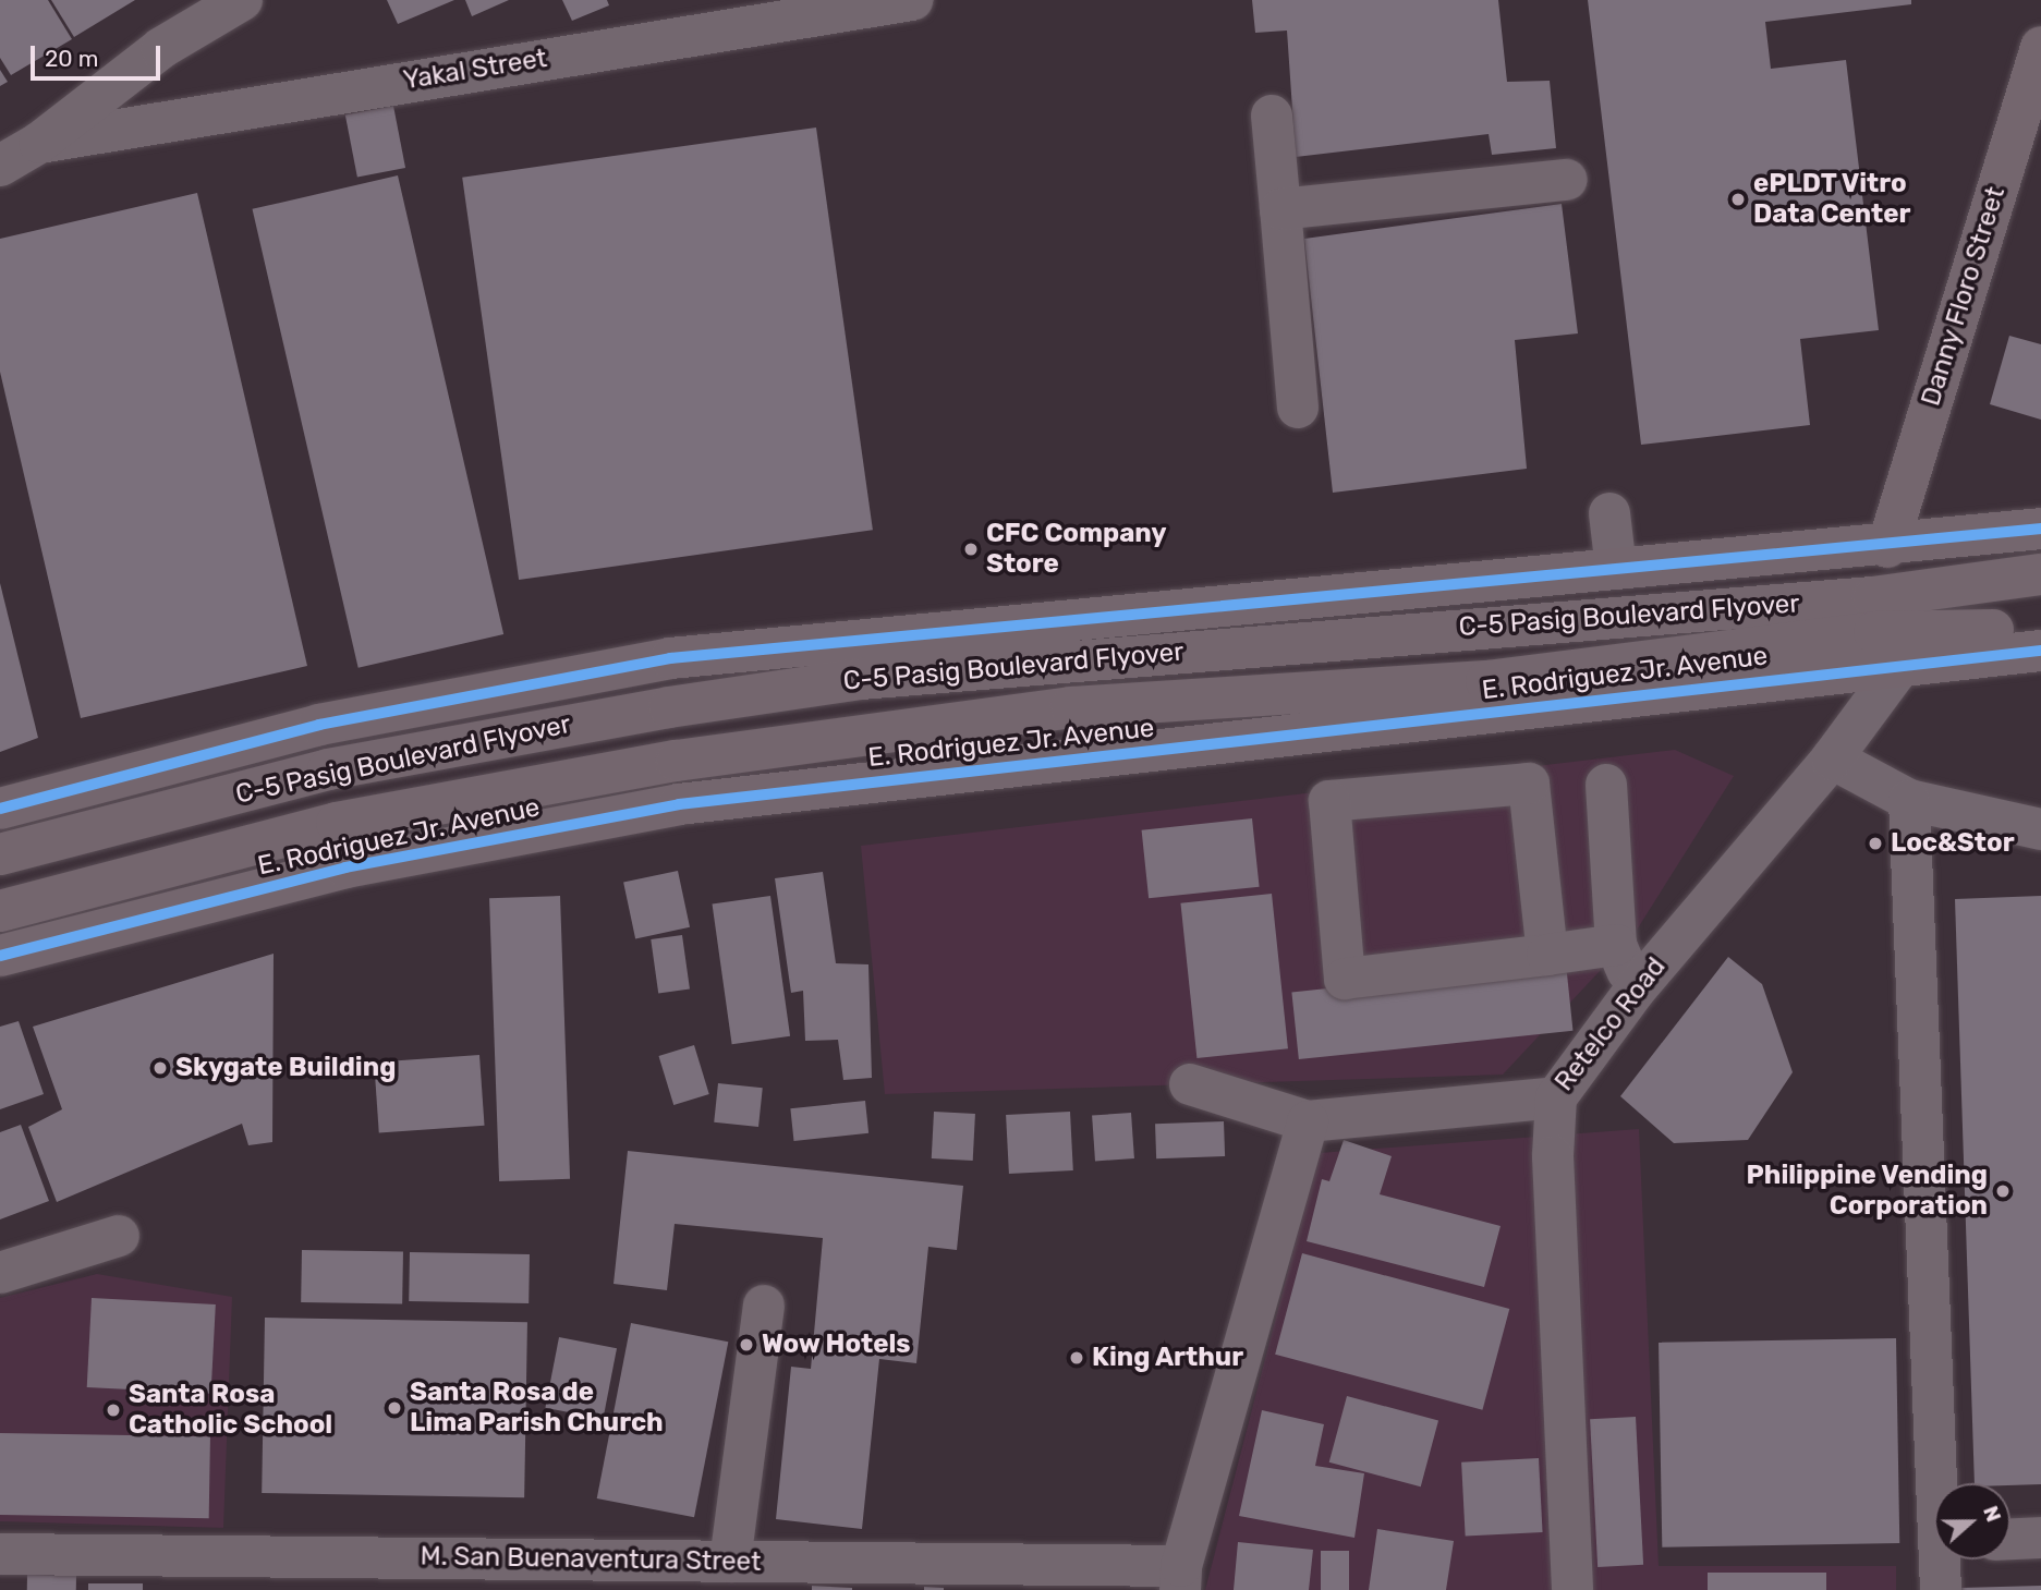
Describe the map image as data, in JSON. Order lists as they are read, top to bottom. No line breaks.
{"streets":{"main road":["Danny Floro Street","C-5 Pasig Boulevard Flyover","E. Rodriguez Jr. Avenue"],"street":["Yakal Street","Retelco Road","M. San Buenaventura Street"]},"crossings":[["E. Rodriguez Jr. Avenue","Retelco Road"]],"places":["ePLDT Vitro Data Center","CFC Company Store","Loc&Stor","Skygate Building","Philippine Vending Corporation","Wow Hotels","King Arthur","Santa Rosa de Lima Parish Church","Santa Rosa Catholic School"],"scale_bar":"20 m","north":"right"}
